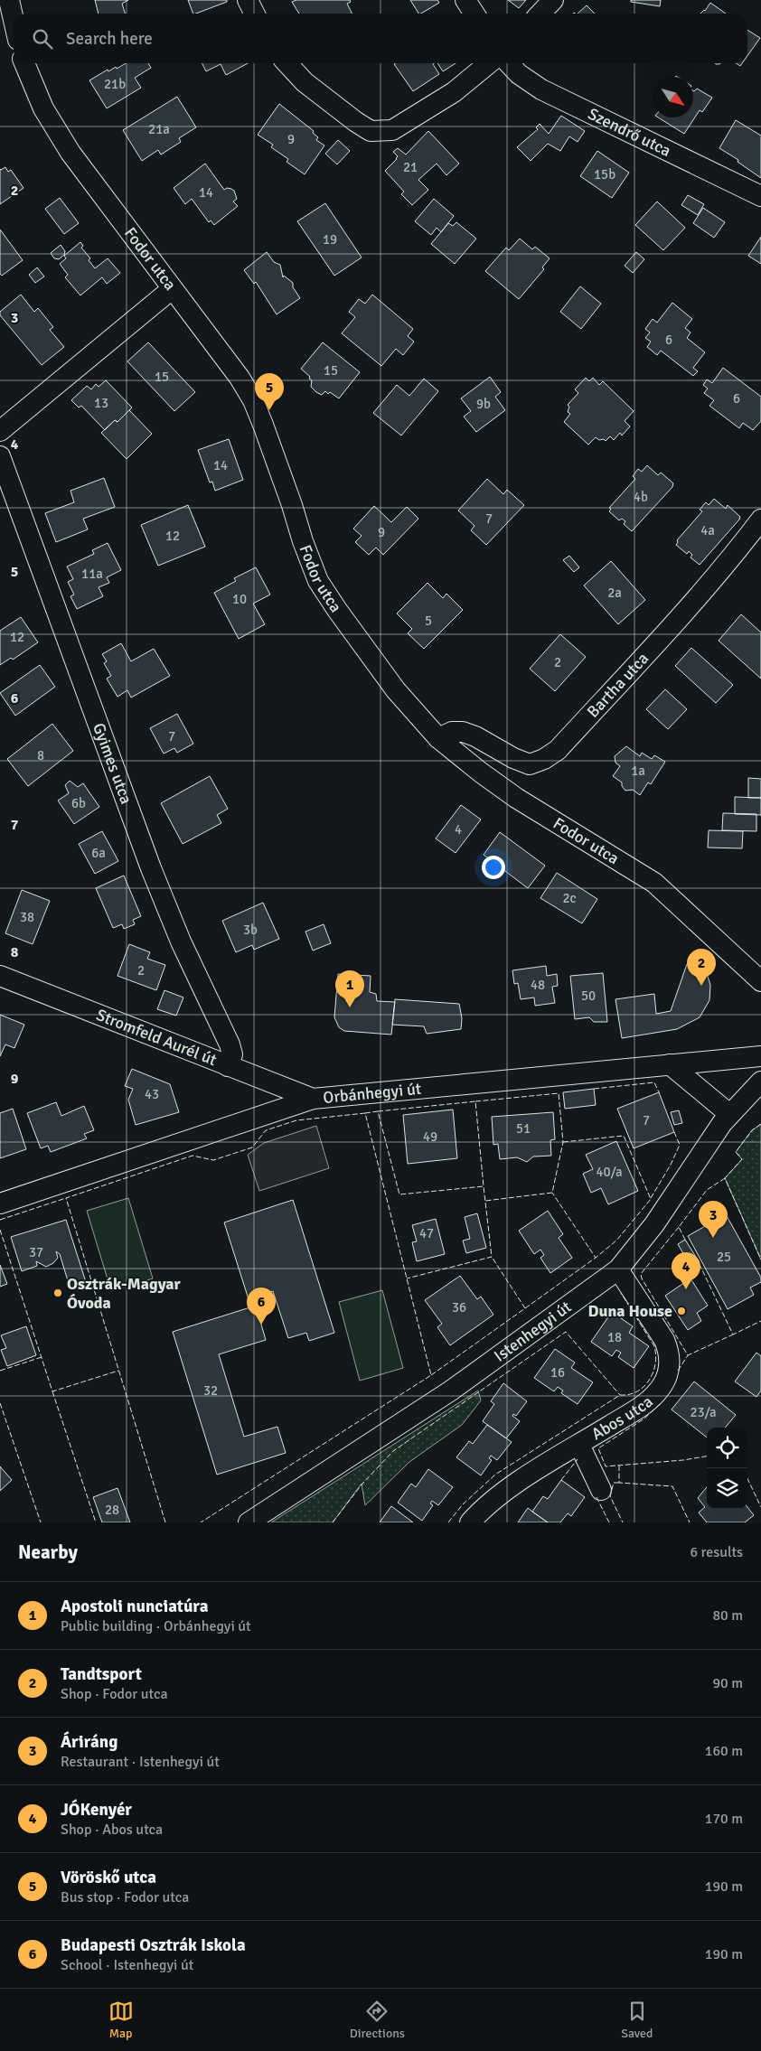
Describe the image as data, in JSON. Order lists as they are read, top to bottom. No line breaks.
{"streets":{"street":["Szendrő utca","Fodor utca","Bartha utca","Gyimes utca","Stromfeld Aurél út","Orbánhegyi út","Istenhegyi út","Abos utca"]},"crossings":[["Fodor utca","Bartha utca"],["Gyimes utca","Stromfeld Aurél út"],["Stromfeld Aurél út","Orbánhegyi út"],["Istenhegyi út","Abos utca"]],"places":["Osztrák-Magyar Óvoda","Duna House"],"house_numbers":["21b","21a","9","21","15b","14","19","6","15","15","6","13","9b","14","4b","7","4a","9","12","11a","2a","10","5","12","2","7","8","1a","6b","4","6a","2c","38","3b","2","48","50","43","7","51","49","40/a","47","37","25","36","18","16","32","23/a","28"],"north":"bottom right","page":{"search":"Search here","pins":["5","2","1","3","4","6"],"heading":["Nearby","6 results"],"list":[{"mark":"1","name":"Apostoli nunciatúra","note":"Public building · Orbánhegyi út","value":"80 m"},{"mark":"2","name":"Tandtsport","note":"Shop · Fodor utca","value":"90 m"},{"mark":"3","name":"Áriráng","note":"Restaurant · Istenhegyi út","value":"160 m"},{"mark":"4","name":"JÓKenyér","note":"Shop · Abos utca","value":"170 m"},{"mark":"5","name":"Vöröskő utca","note":"Bus stop · Fodor utca","value":"190 m"},{"mark":"6","name":"Budapesti Osztrák Iskola","note":"School · Istenhegyi út","value":"190 m"}],"nav":["Map","Directions","Saved"]},"grid":{"rows":["2","3","4","5","6","7","8","9"]}}
